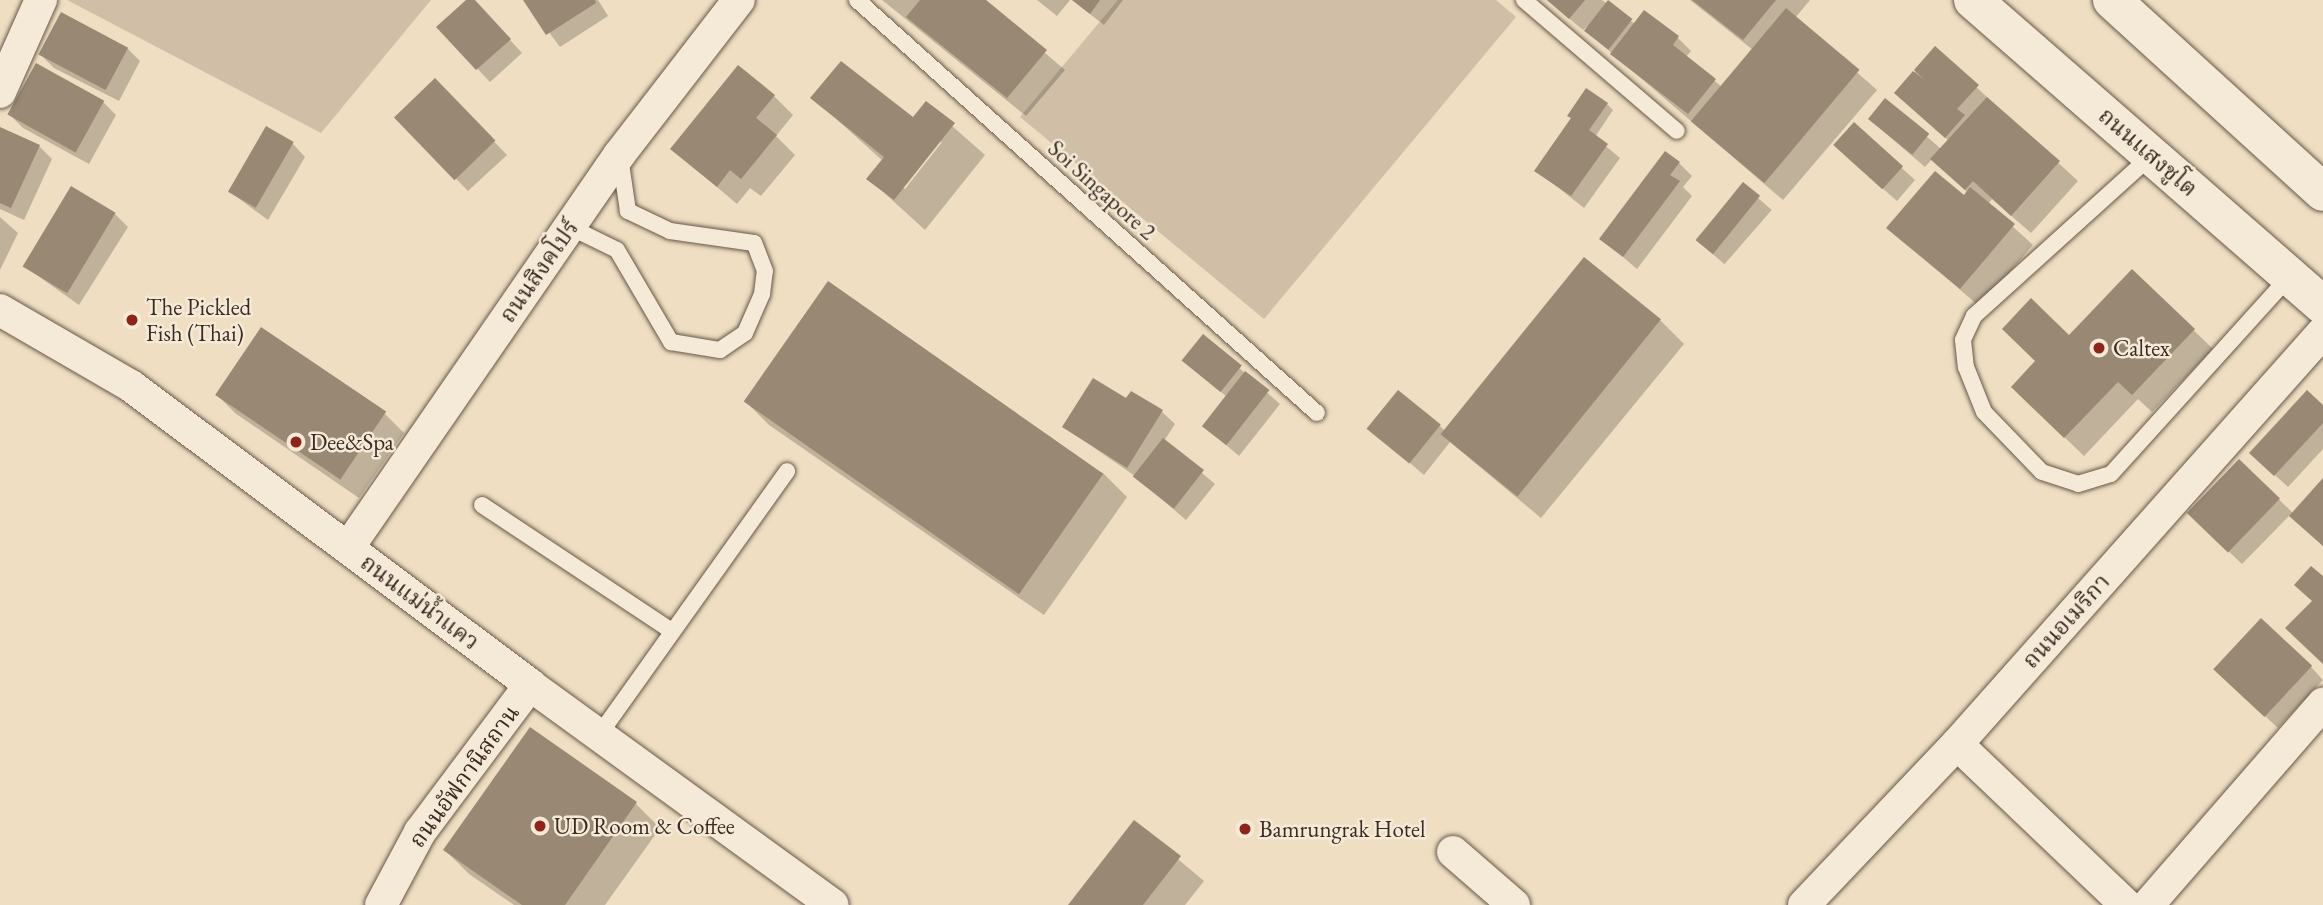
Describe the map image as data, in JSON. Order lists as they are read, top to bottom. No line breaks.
{"streets":{"main road":["ถนนแสงชูโต"],"street":["ถนนสิงคโปร์","ถนนแม่น้ำแคว","ถนนอเมริกา","ถนนอัฟกานิสถาน"],"lane":["Soi Singapore 2"]},"crossings":[["ถนนสิงคโปร์","ถนนแม่น้ำแคว"],["ถนนแม่น้ำแคว","ถนนอัฟกานิสถาน"]],"places":["The Pickled Fish (Thai)","Caltex","Dee&Spa","UD Room & Coffee","Bamrungrak Hotel"]}
